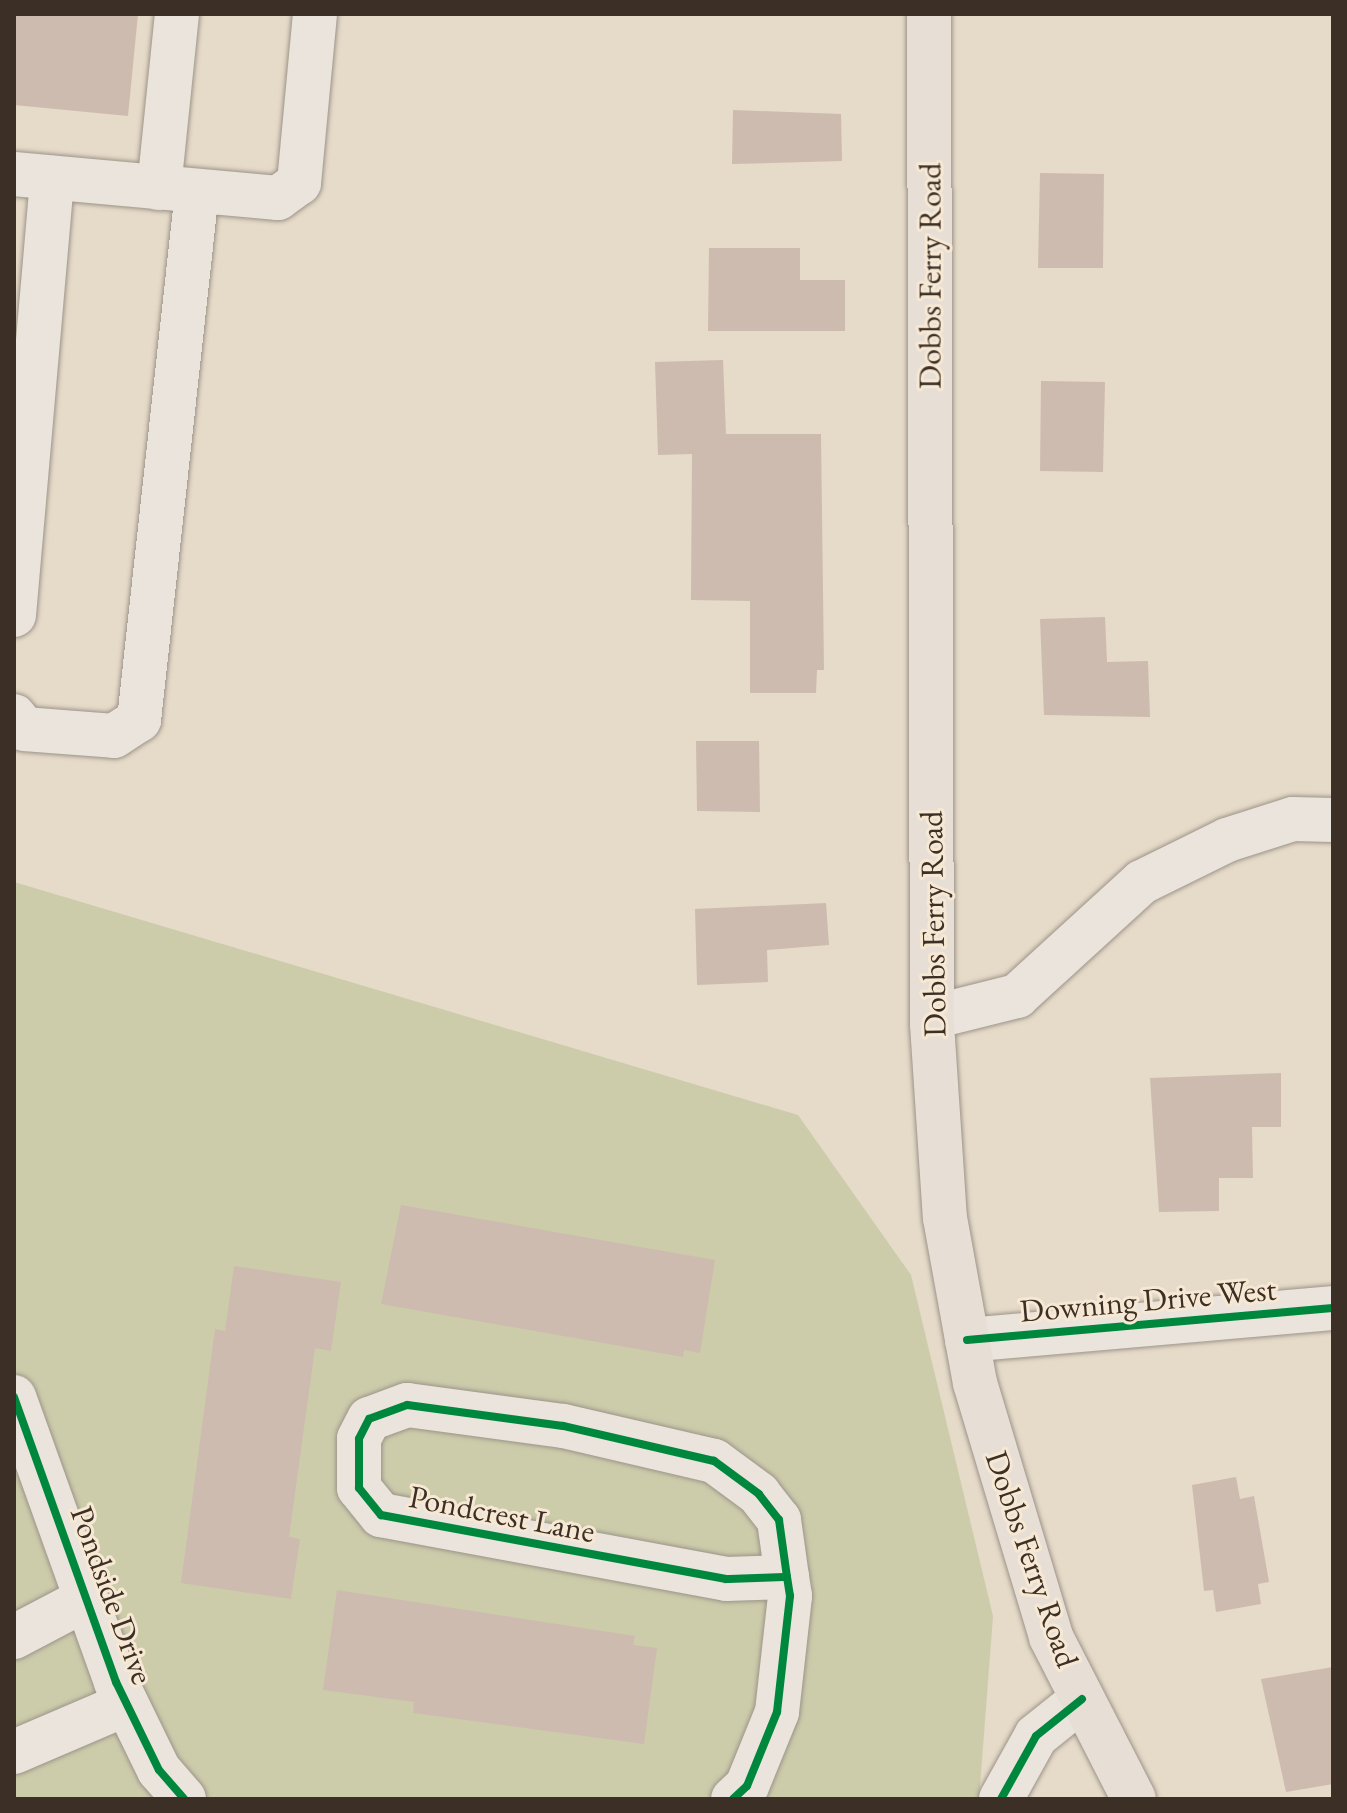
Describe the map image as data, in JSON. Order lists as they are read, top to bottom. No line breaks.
{"streets":{"main road":["Dobbs Ferry Road"],"street":["Downing Drive West","Pondcrest Lane","Pondside Drive"]},"crossings":[["Dobbs Ferry Road","Downing Drive West"]]}
